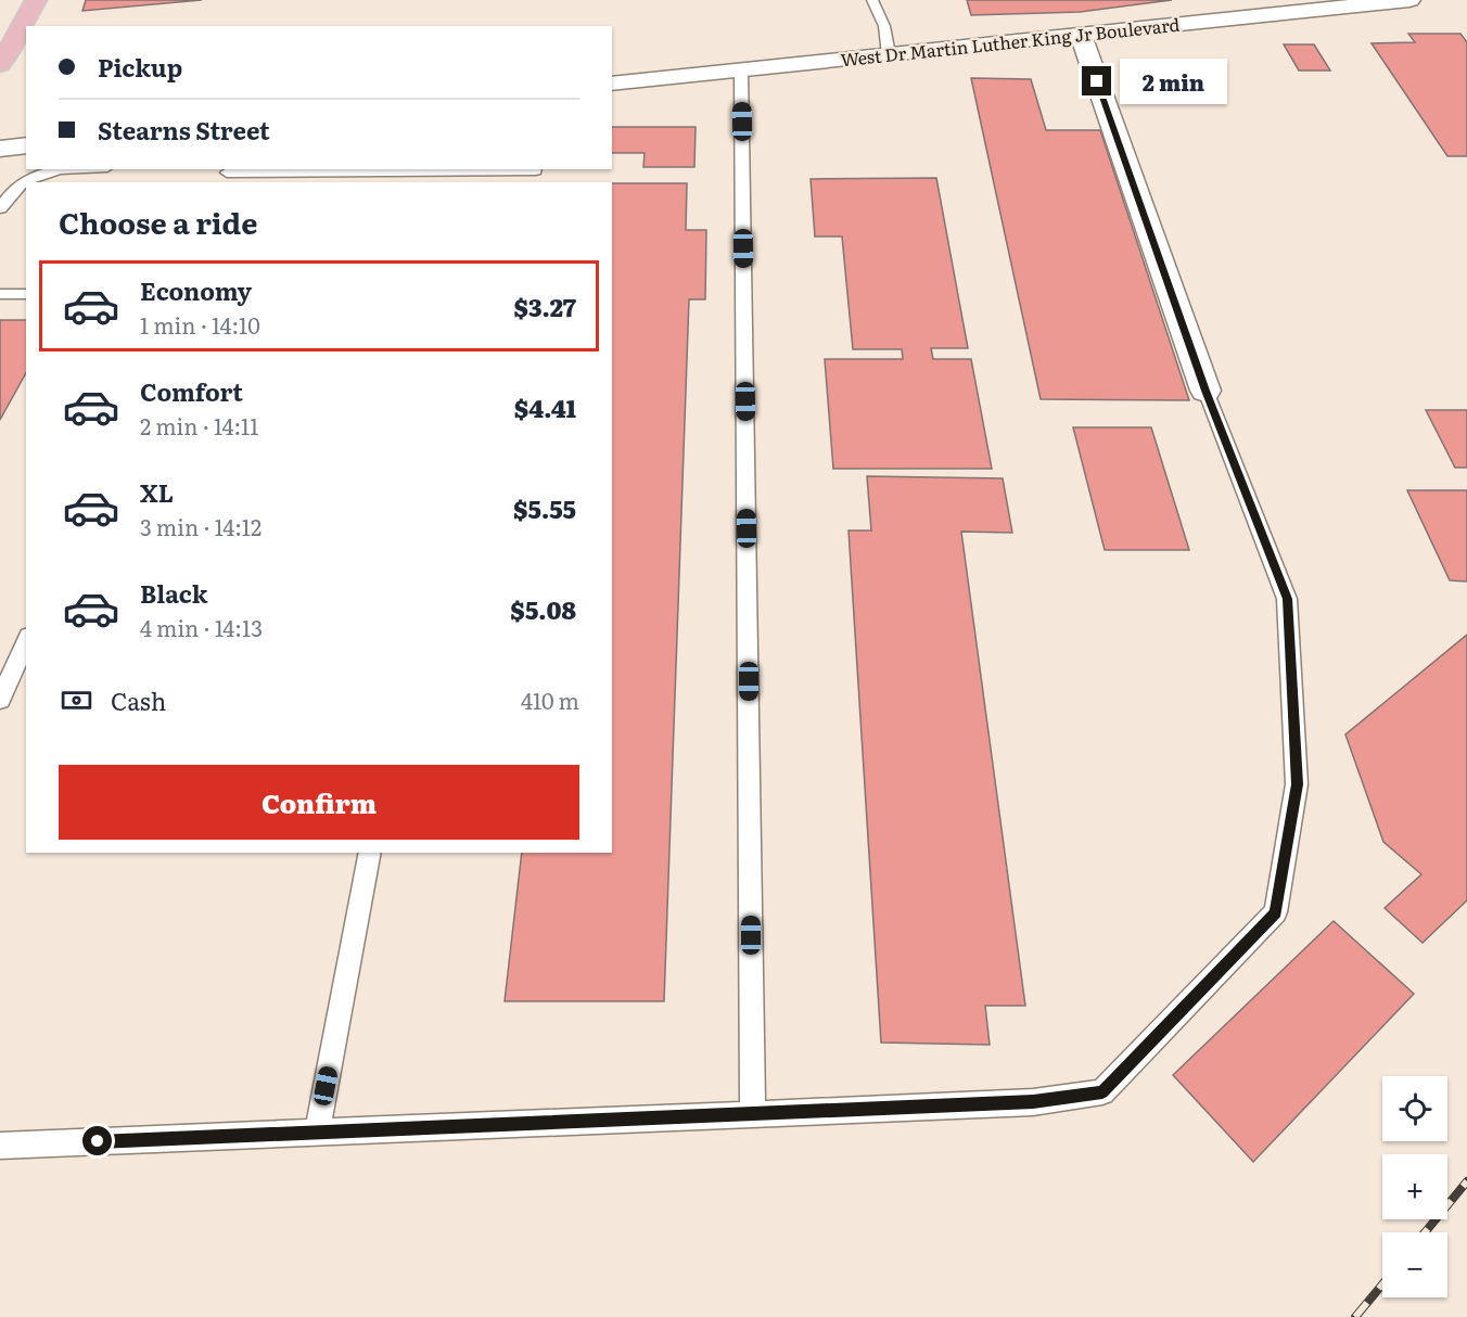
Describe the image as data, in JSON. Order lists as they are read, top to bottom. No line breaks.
{"streets":{"street":["West Dr Martin Luther King Jr Boulevard"]},"page":{"banner":["Pickup","Stearns Street"],"bubble":"2 min","heading":"Choose a ride","list":[{"name":"Economy","note":"1 min · 14:10","value":"$3.27"},{"name":"Comfort","note":"2 min · 14:11","value":"$4.41"},{"name":"XL","note":"3 min · 14:12","value":"$5.55"},{"name":"Black","note":"4 min · 14:13","value":"$5.08"}],"pay":["Cash","410 m"],"buttons":"Confirm","map_buttons":["+","−"]}}
